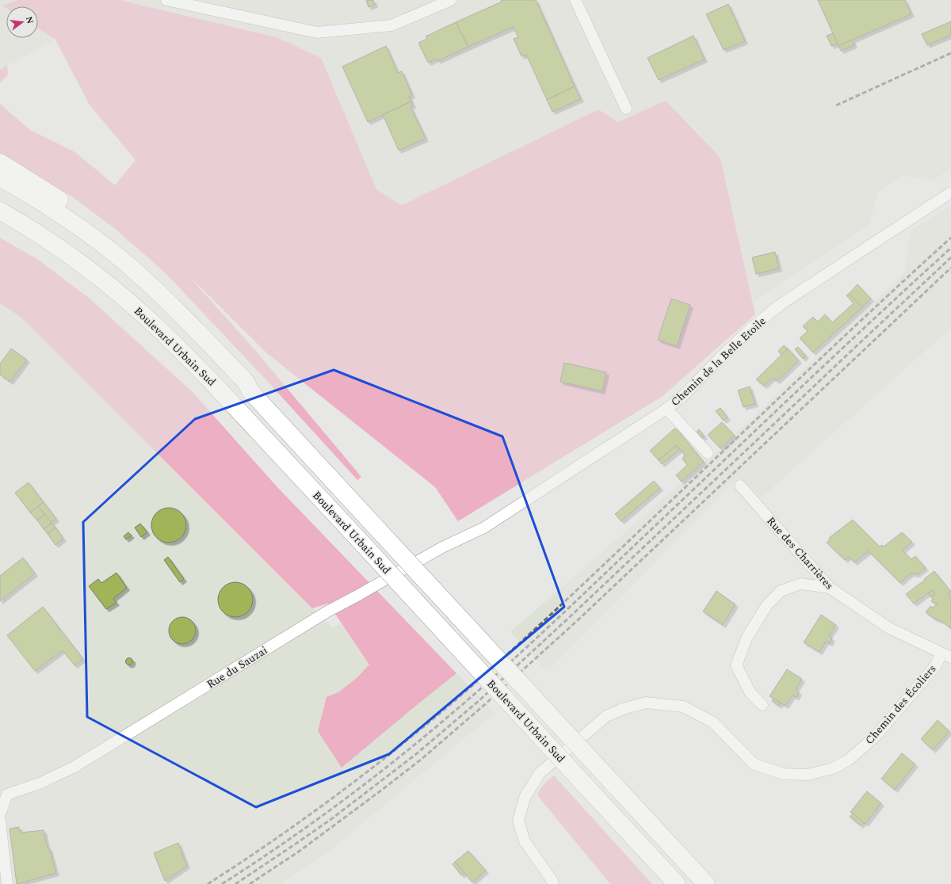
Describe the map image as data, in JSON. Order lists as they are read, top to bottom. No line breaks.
{"streets":{"highway":["Boulevard Urbain Sud"],"street":["Chemin de la Belle Etoile","Rue des Charrières","Rue du Sauzai","Chemin des Écoliers"]},"crossings":[["Chemin de la Belle Etoile","Rue du Sauzai"],["Rue des Charrières","Chemin des Écoliers"]],"north":"right"}
